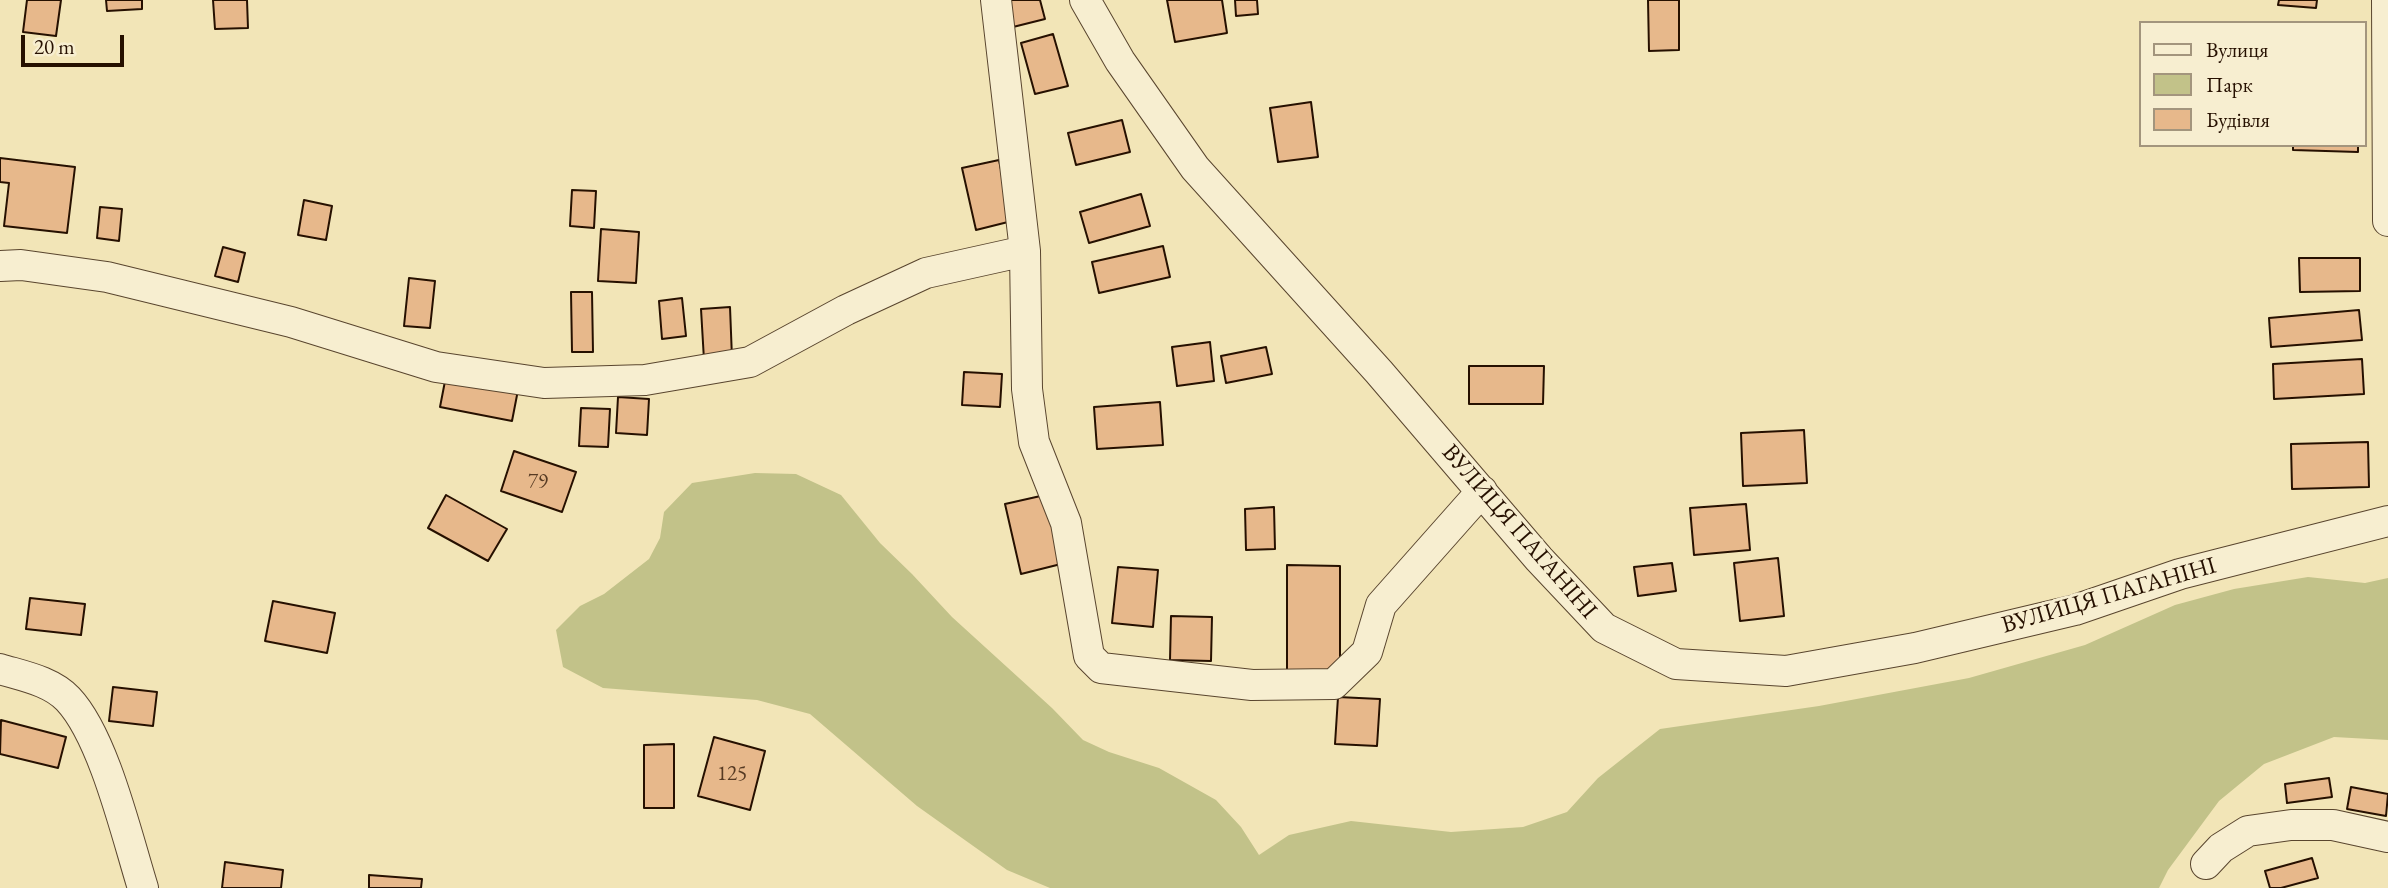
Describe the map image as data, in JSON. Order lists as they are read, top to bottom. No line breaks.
{"streets":{"street":["ВУЛИЦЯ ПАГАНІНІ"]},"house_numbers":["79","125"],"legend":["Вулиця","Парк","Будівля"],"scale_bar":"20 m"}
